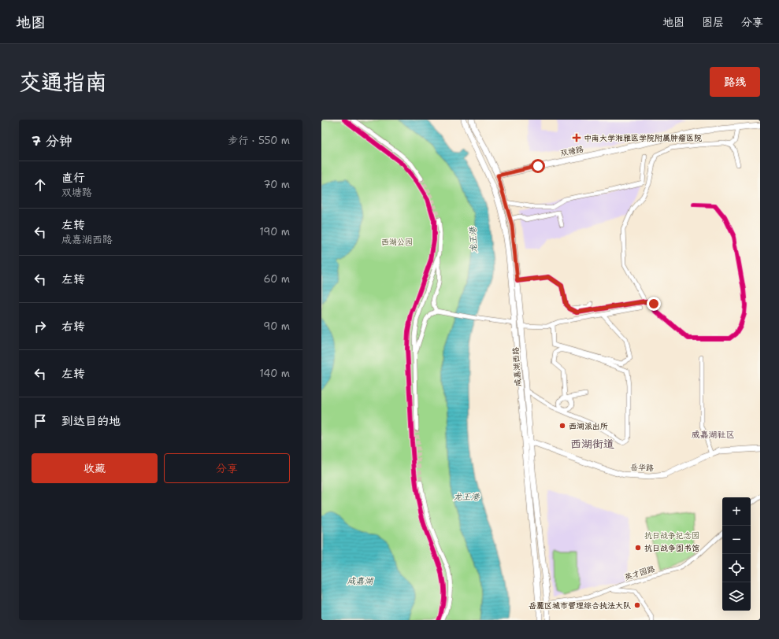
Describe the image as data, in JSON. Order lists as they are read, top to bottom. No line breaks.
{"streets":{"main road":["双塘路","咸嘉湖西路","岳华路"],"street":["英才园路"]},"crossings":[["双塘路","咸嘉湖西路"],["咸嘉湖西路","岳华路"],["咸嘉湖西路","英才园路"]],"districts":["威嘉湖社区","西湖街道"],"water":["龙王港","咸嘉湖"],"parks":["西湖公园","抗日战争纪念园"],"places":{"health":["中南大学湘雅医学院附属肿瘤医院"],"other":["西湖派出所","抗日战争图书馆","岳麓区城市管理综合执法大队"]},"page":{"header":"地图","nav":["地图","图层","分享"],"title":"交通指南","buttons":["路线",["收藏","分享"]],"heading":["7 分钟","步行 · 550 m"],"list":[["直行","双塘路","70 m"],["左转","咸嘉湖西路","190 m"],["左转","60 m"],["右转","90 m"],["左转","140 m"],"到达目的地"],"map_buttons":["+","−"]}}
